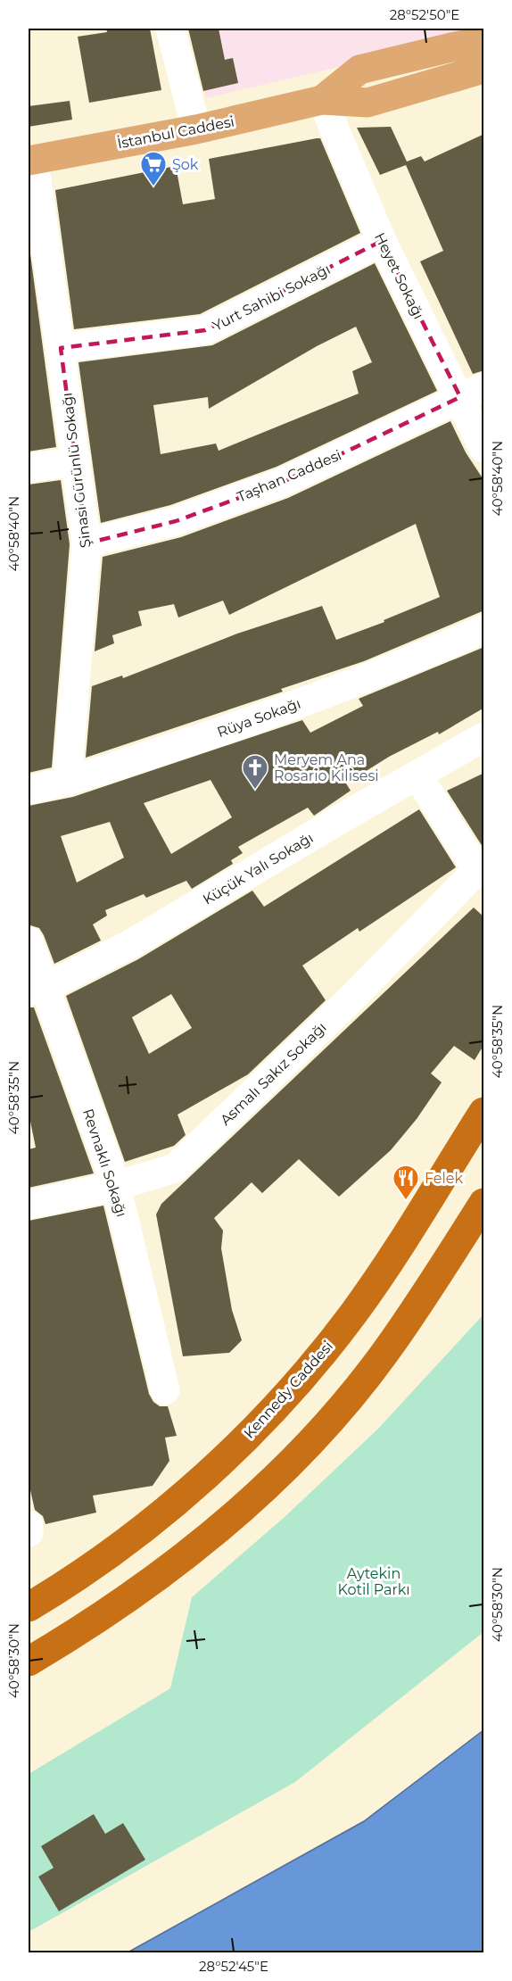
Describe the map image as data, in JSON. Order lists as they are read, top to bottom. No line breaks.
{"streets":{"highway":["Kennedy Caddesi"],"main road":["İstanbul Caddesi"],"street":["Heyet Sokağı","Yurt Sahibi Sokağı","Şinasi Gürünlü Sokağı","Taşhan Caddesi","Rüya Sokağı","Küçük Yalı Sokağı","Asmalı Sakız Sokağı","Revnaklı Sokağı"]},"crossings":[["İstanbul Caddesi","Heyet Sokağı"],["İstanbul Caddesi","Şinasi Gürünlü Sokağı"],["Heyet Sokağı","Yurt Sahibi Sokağı"],["Heyet Sokağı","Taşhan Caddesi"],["Yurt Sahibi Sokağı","Şinasi Gürünlü Sokağı"],["Şinasi Gürünlü Sokağı","Taşhan Caddesi"],["Şinasi Gürünlü Sokağı","Rüya Sokağı"],["Küçük Yalı Sokağı","Asmalı Sakız Sokağı"],["Küçük Yalı Sokağı","Revnaklı Sokağı"],["Asmalı Sakız Sokağı","Revnaklı Sokağı"]],"parks":["Aytekin Kotil Parkı"],"places":{"supermarket":["Şok"],"church":["Meryem Ana Rosario Kilisesi"],"restaurant":["Felek"]},"coordinates":["28°52'50\"E","40°58'40\"N","40°58'35\"N","40°58'30\"N","28°52'45\"E"]}
